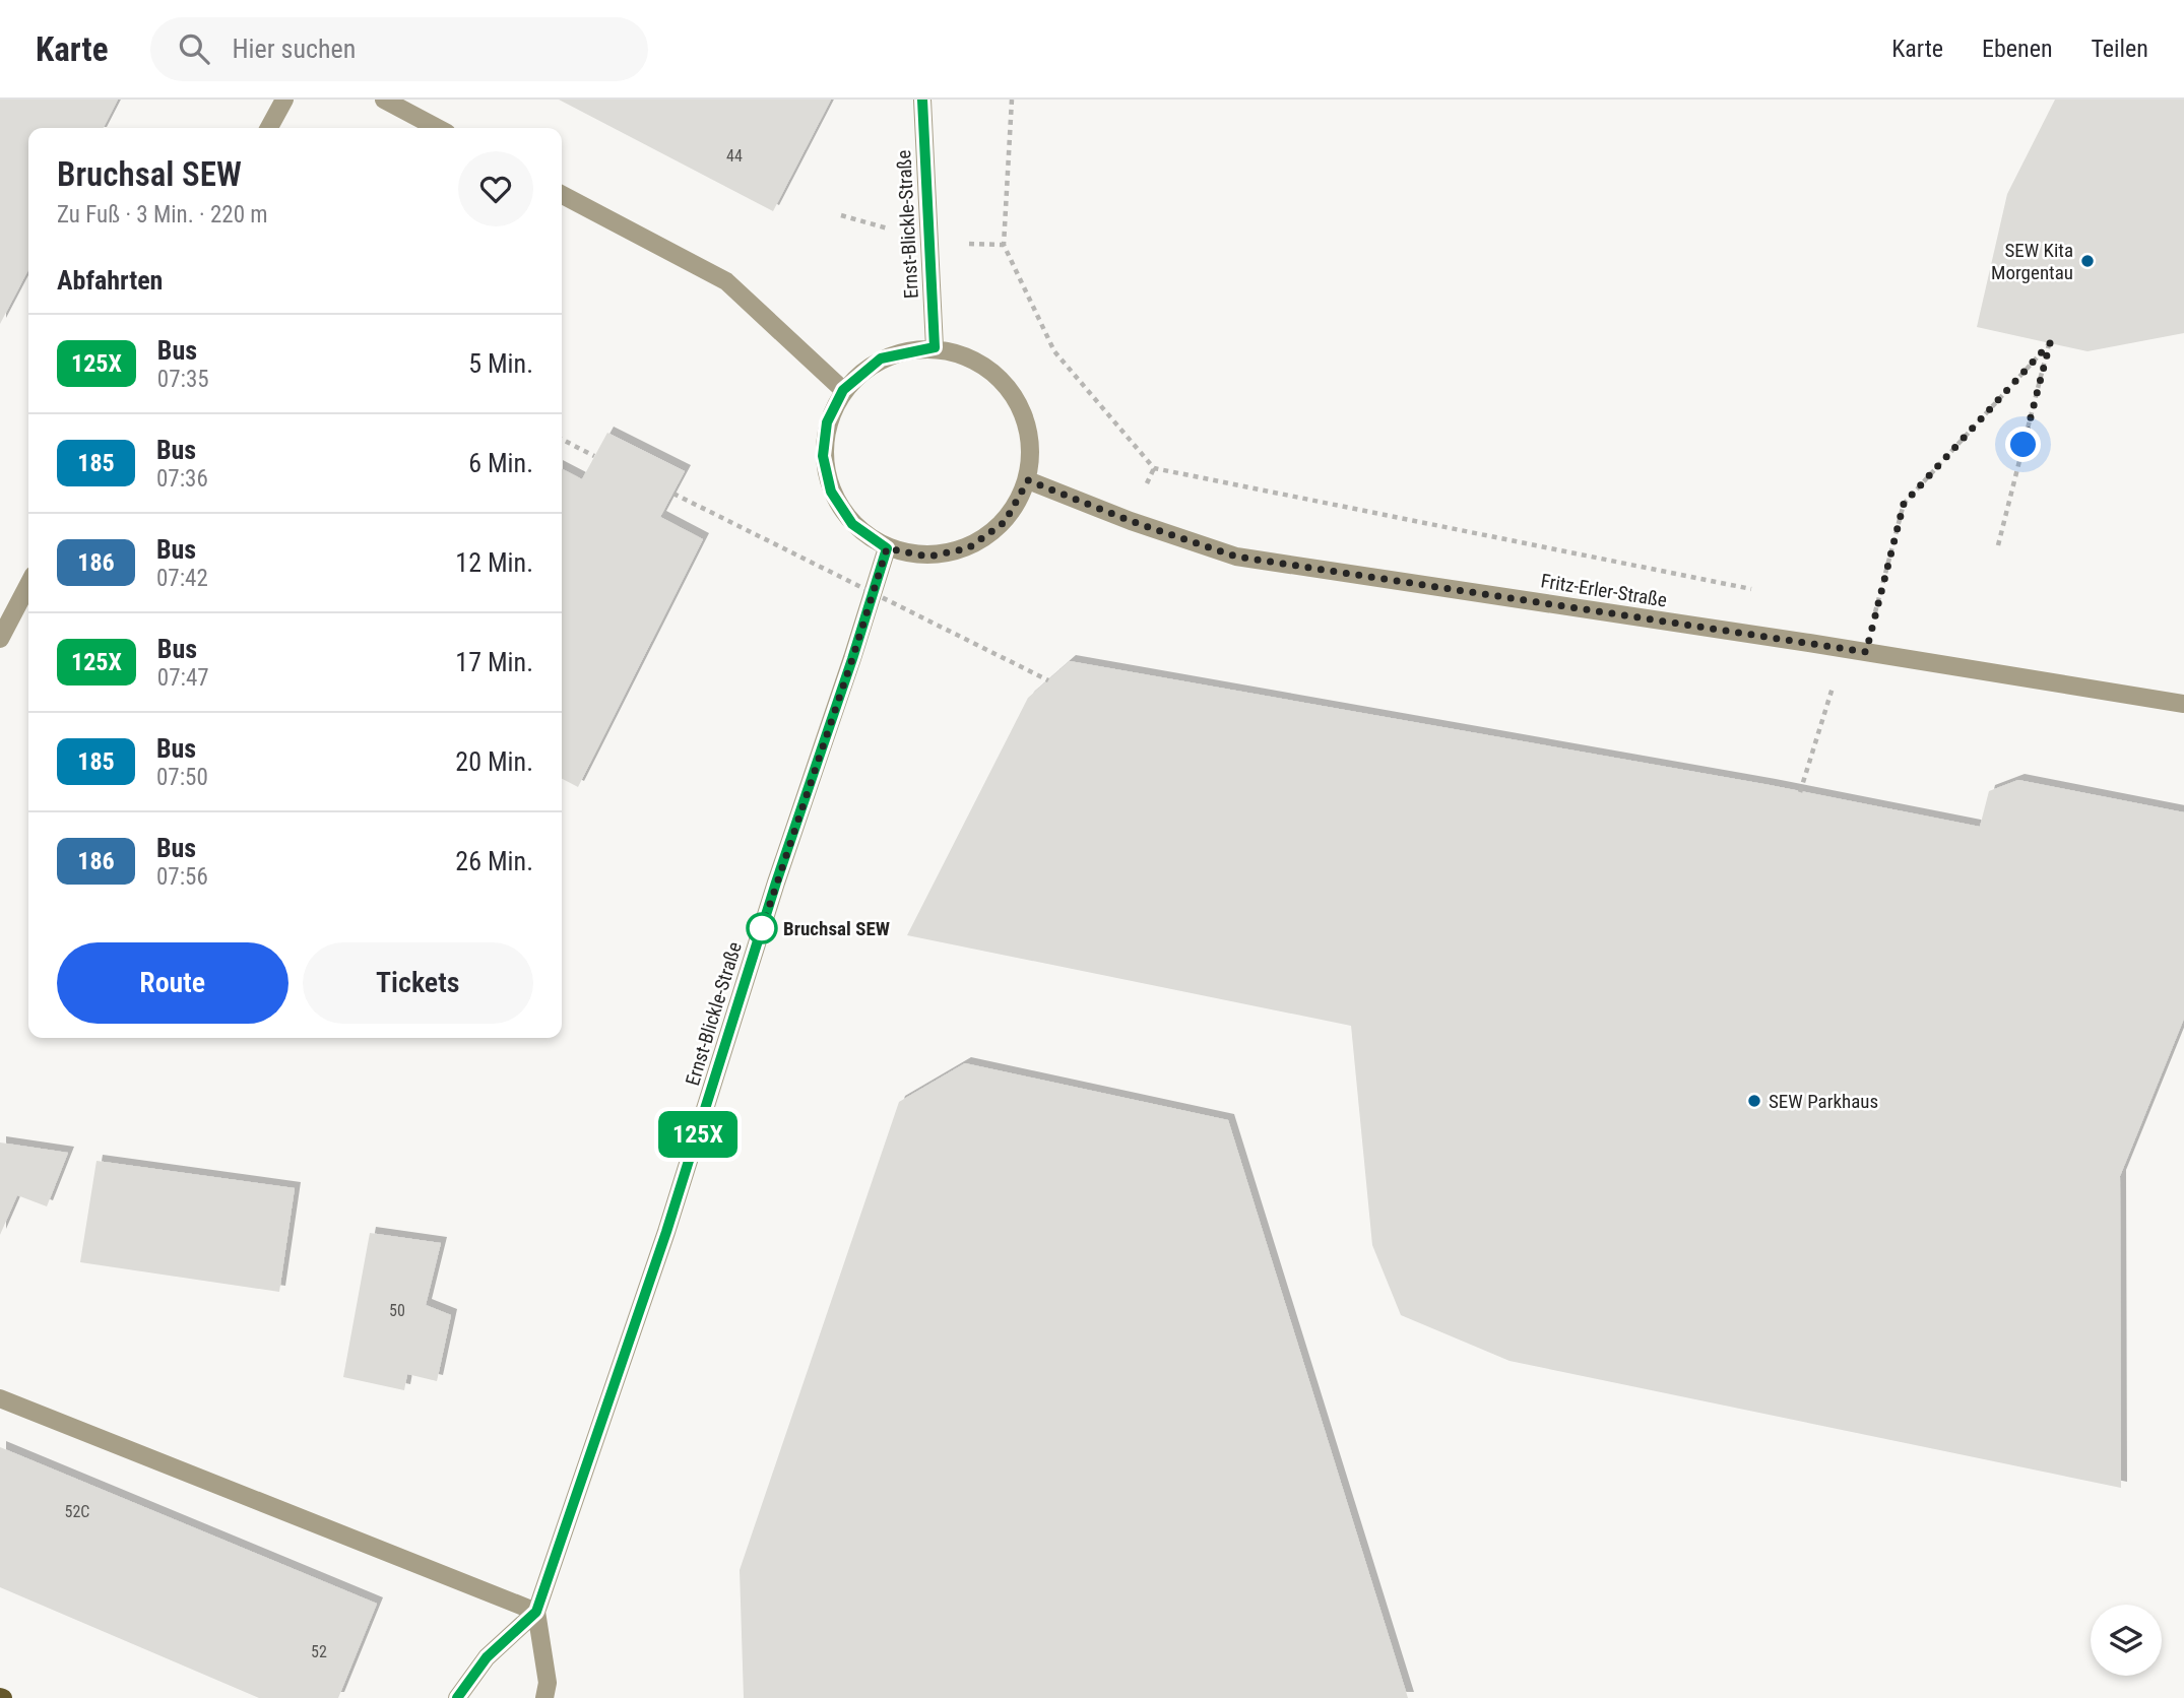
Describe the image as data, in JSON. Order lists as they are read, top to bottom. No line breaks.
{"streets":{"street":["Ernst-Blickle-Straße","Fritz-Erler-Straße"]},"crossings":[["Ernst-Blickle-Straße","Fritz-Erler-Straße"]],"places":["SEW Kita Morgentau","Bruchsal SEW","SEW Parkhaus"],"lines":["bus line 125X"],"house_numbers":["44","50","52C","52"],"page":{"header":"Karte","search":"Hier suchen","nav":["Karte","Ebenen","Teilen"],"on_map":"125X","heading":[["Bruchsal SEW","Zu Fuß · 3 Min. · 220 m"],"Abfahrten"],"list":[{"mark":"125X","name":"Bus","note":"07:35","value":"5 Min."},{"mark":"185","name":"Bus","note":"07:36","value":"6 Min."},{"mark":"186","name":"Bus","note":"07:42","value":"12 Min."},{"mark":"125X","name":"Bus","note":"07:47","value":"17 Min."},{"mark":"185","name":"Bus","note":"07:50","value":"20 Min."},{"mark":"186","name":"Bus","note":"07:56","value":"26 Min."}],"buttons":["Route","Tickets"]}}
